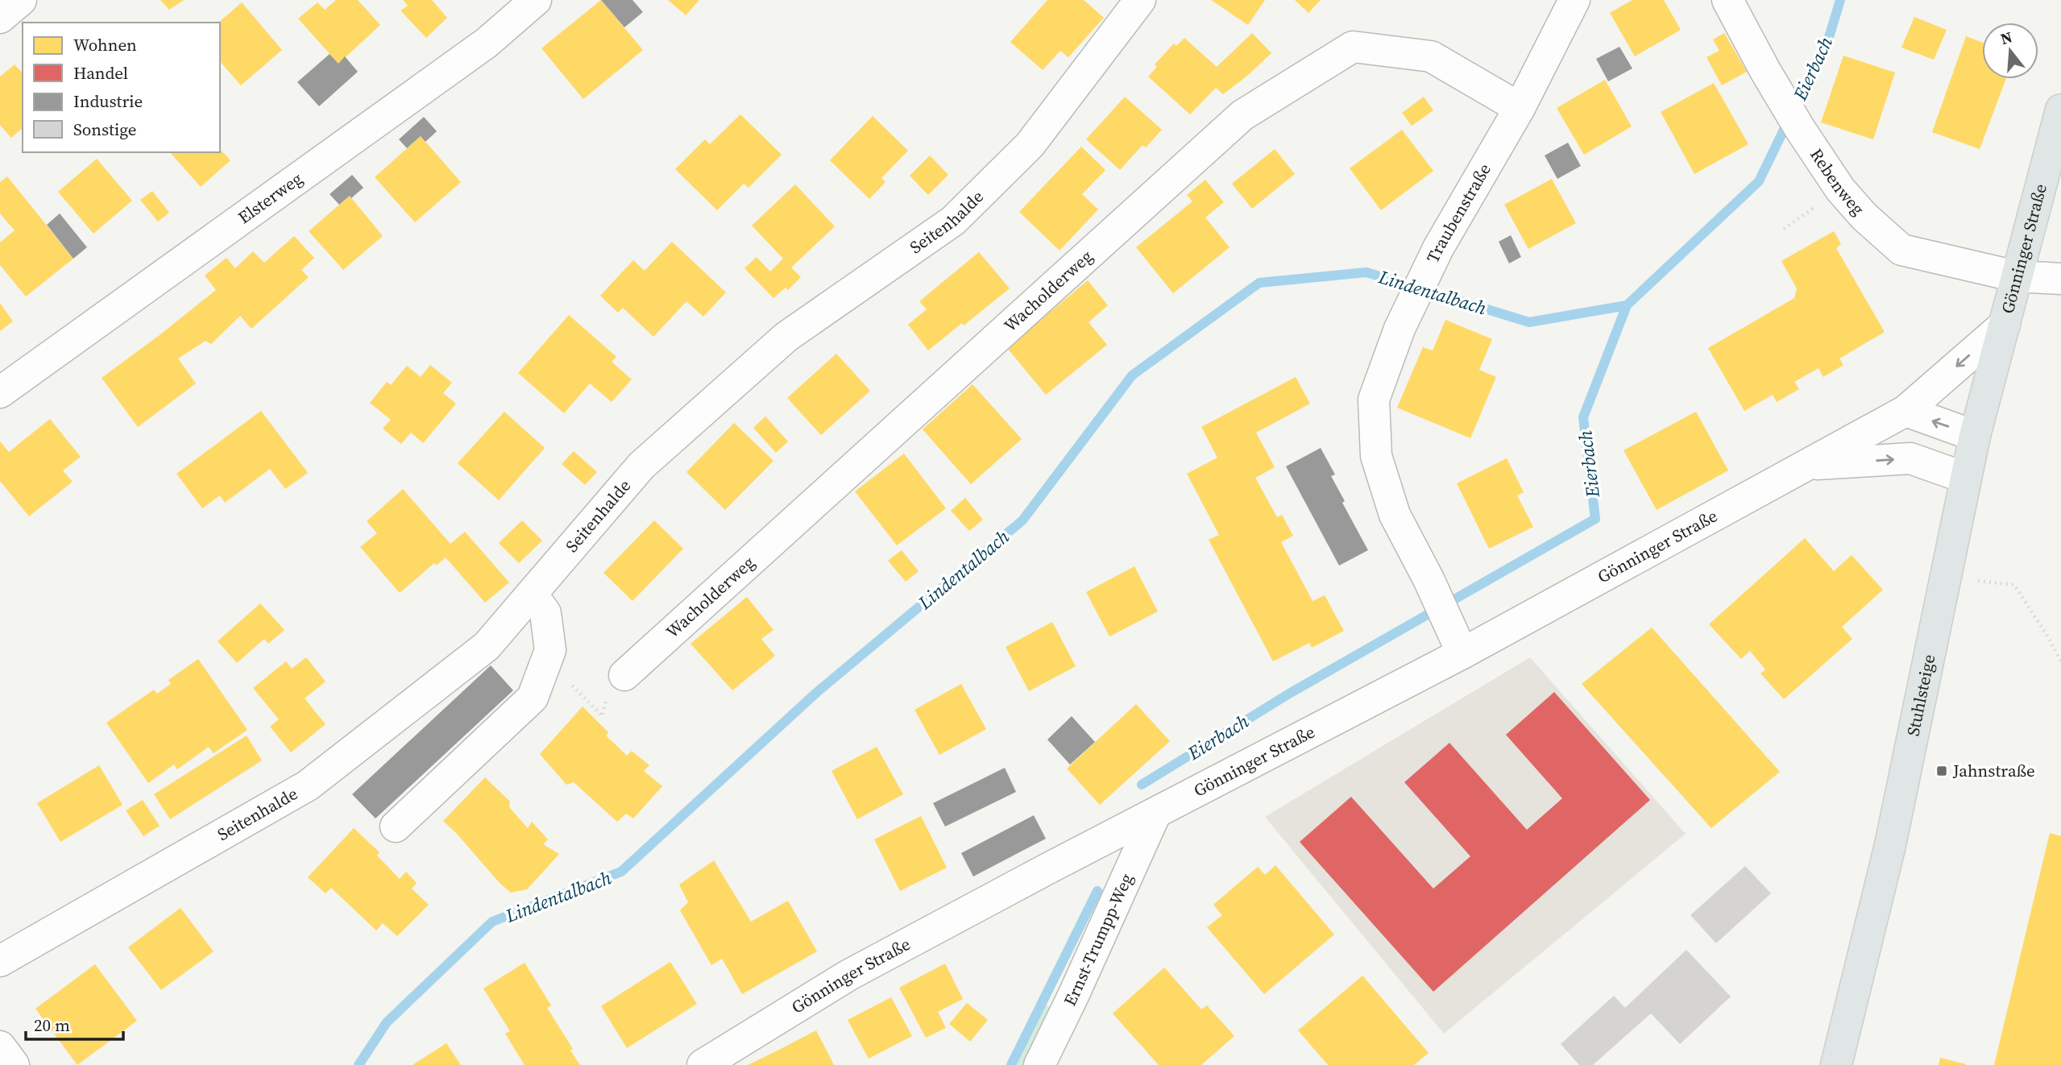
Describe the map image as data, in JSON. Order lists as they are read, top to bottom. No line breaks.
{"streets":{"main road":["Gönninger Straße","Stuhlsteige"],"street":["Rebenweg","Elsterweg","Traubenstraße","Seitenhalde","Wacholderweg","Ernst-Trumpp-Weg"]},"crossings":[["Rebenweg","Gönninger Straße"],["Traubenstraße","Gönninger Straße"],["Traubenstraße","Wacholderweg"],["Gönninger Straße","Stuhlsteige"],["Gönninger Straße","Ernst-Trumpp-Weg"]],"water":["Eierbach","Lindentalbach"],"places":{"transit":["Jahnstraße"]},"legend":["Wohnen","Handel","Industrie","Sonstige"],"scale_bar":"20 m","north":"top"}
